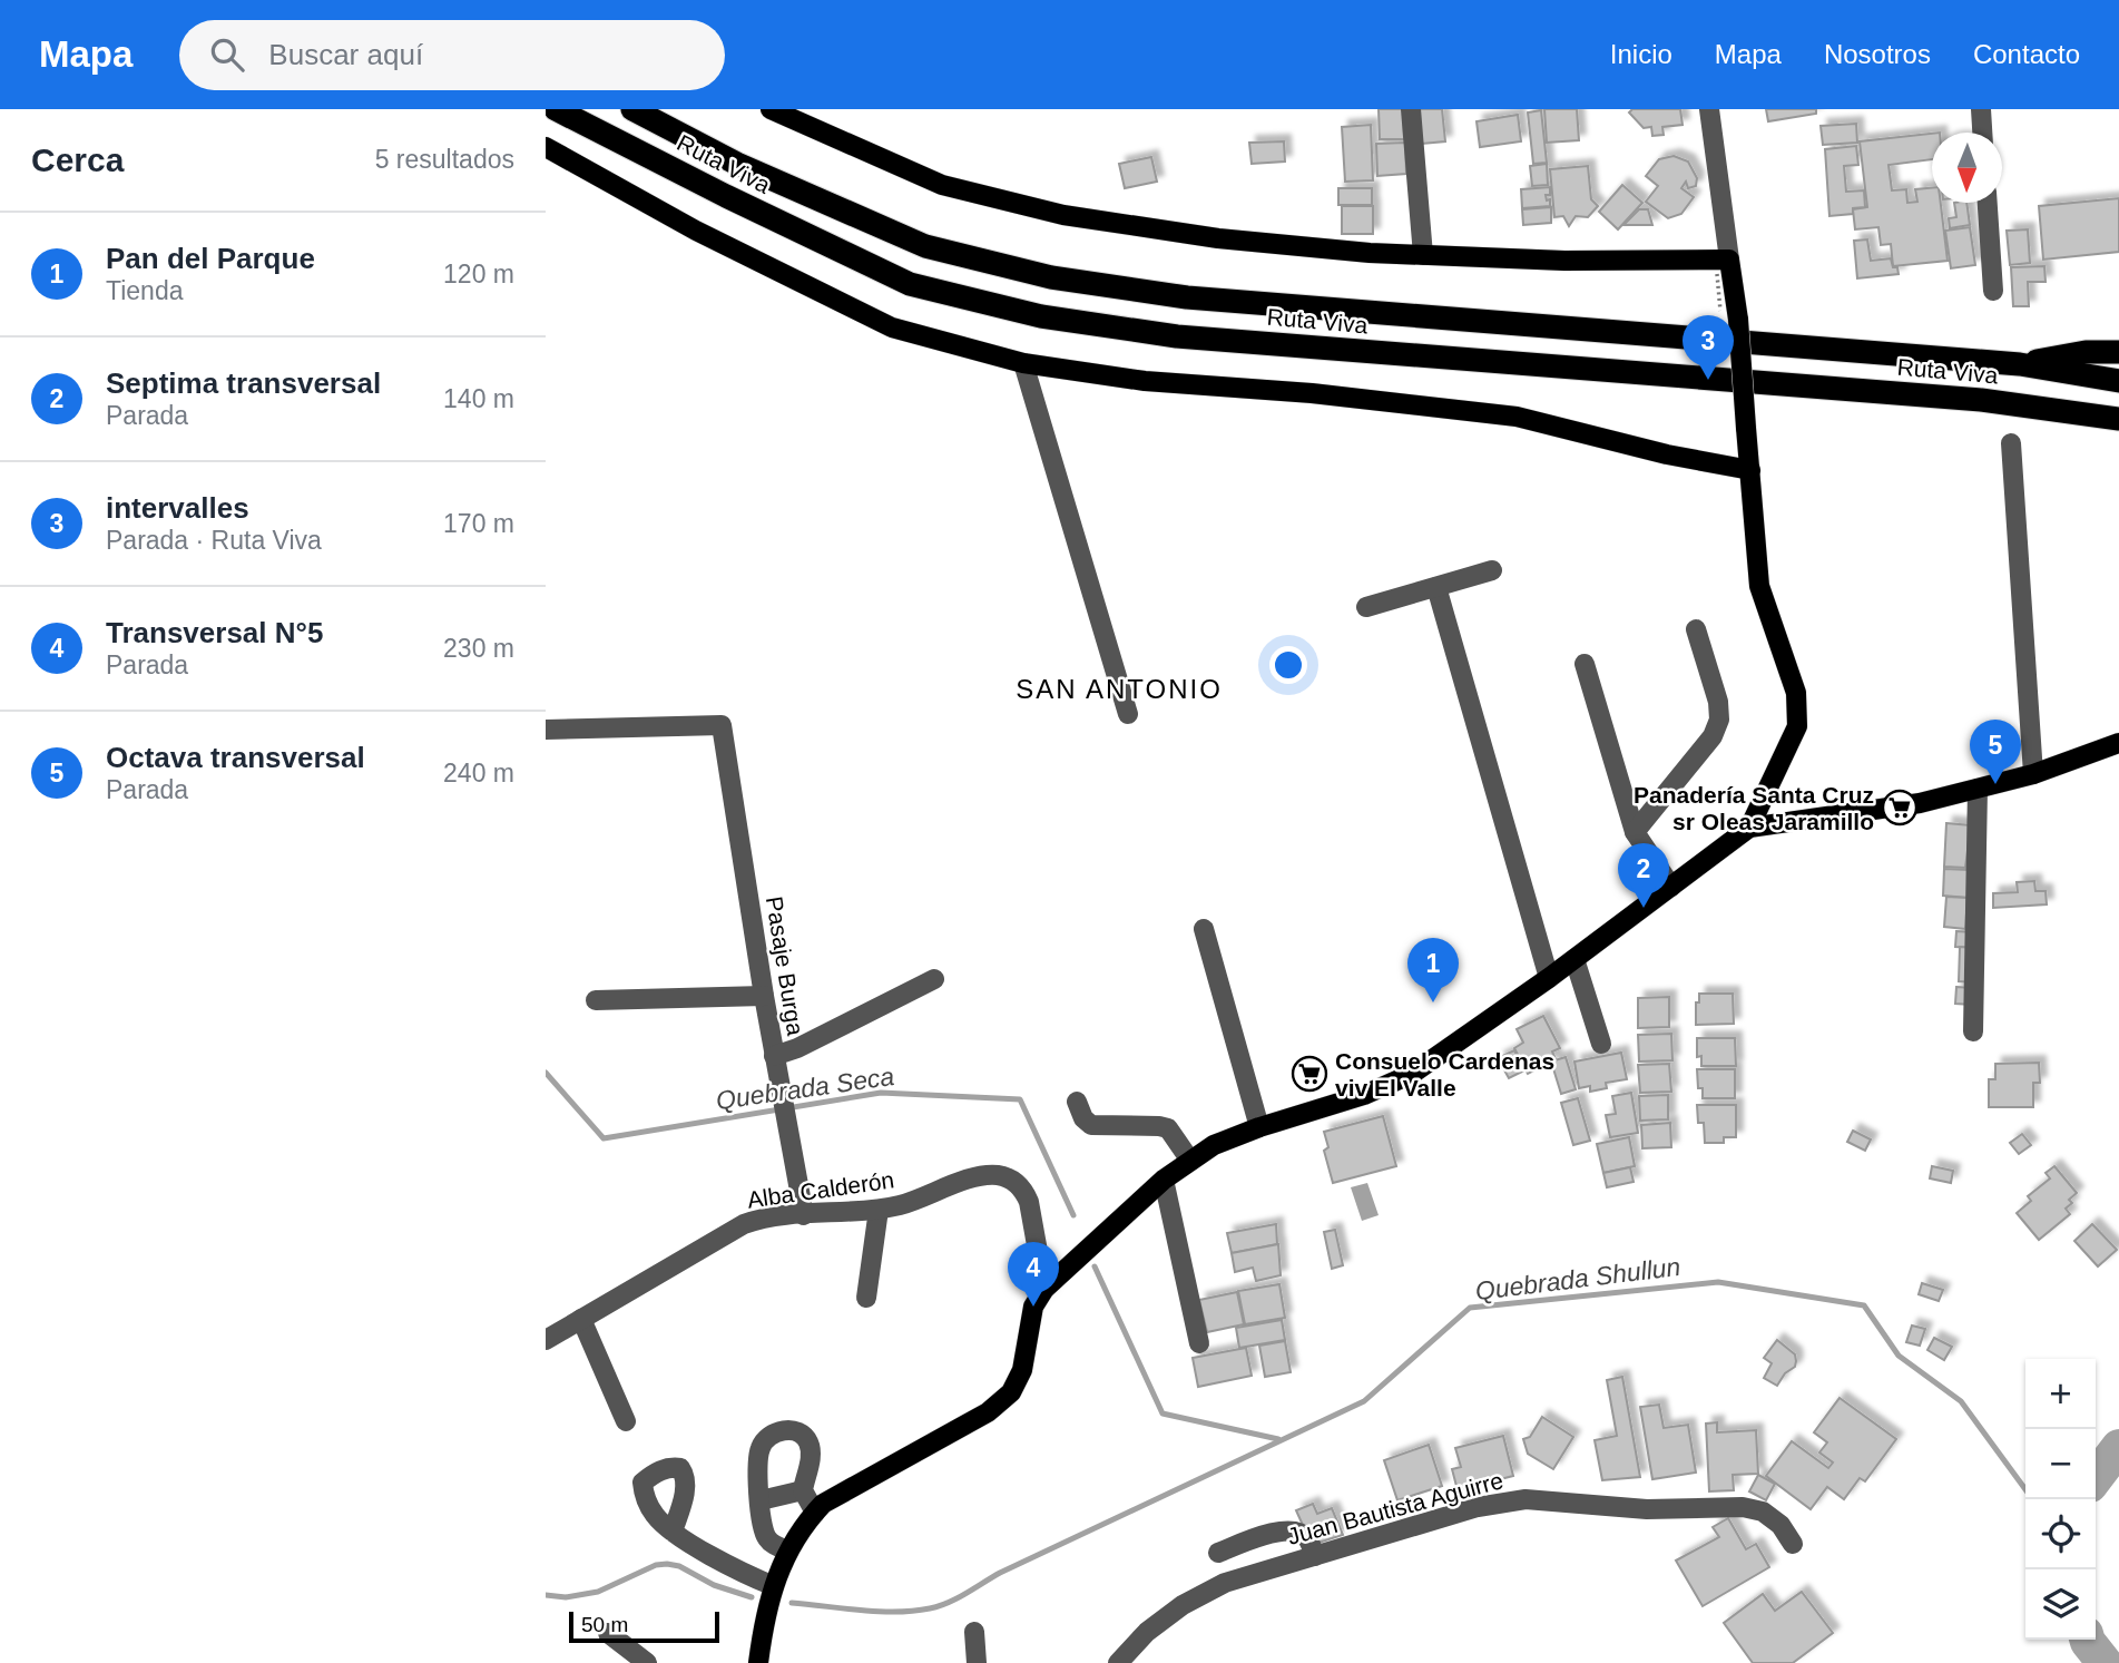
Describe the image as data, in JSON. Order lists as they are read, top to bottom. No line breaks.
{"streets":{"highway":["Ruta Viva"],"street":["Pasaje Burga","Alba Calderón","Juan Bautista Aguirre"]},"crossings":[["Pasaje Burga","Alba Calderón"]],"districts":["SAN ANTONIO"],"water":["Quebrada Seca","Quebrada Shullun"],"places":{"supermarket":["Panadería Santa Cruz sr Oleas Jaramillo","Consuelo Cardenas viv El Valle"]},"scale_bar":"50 m","north":"bottom","page":{"header":"Mapa","search":"Buscar aquí","nav":["Inicio","Mapa","Nosotros","Contacto"],"heading":["Cerca","5 resultados"],"list":[{"mark":"1","name":"Pan del Parque","note":"Tienda","value":"120 m"},{"mark":"2","name":"Septima transversal","note":"Parada","value":"140 m"},{"mark":"3","name":"intervalles","note":"Parada · Ruta Viva","value":"170 m"},{"mark":"4","name":"Transversal N°5","note":"Parada","value":"230 m"},{"mark":"5","name":"Octava transversal","note":"Parada","value":"240 m"}],"pins":["3","5","2","1","4"],"map_buttons":["+","−"],"scale":"50 m"}}
